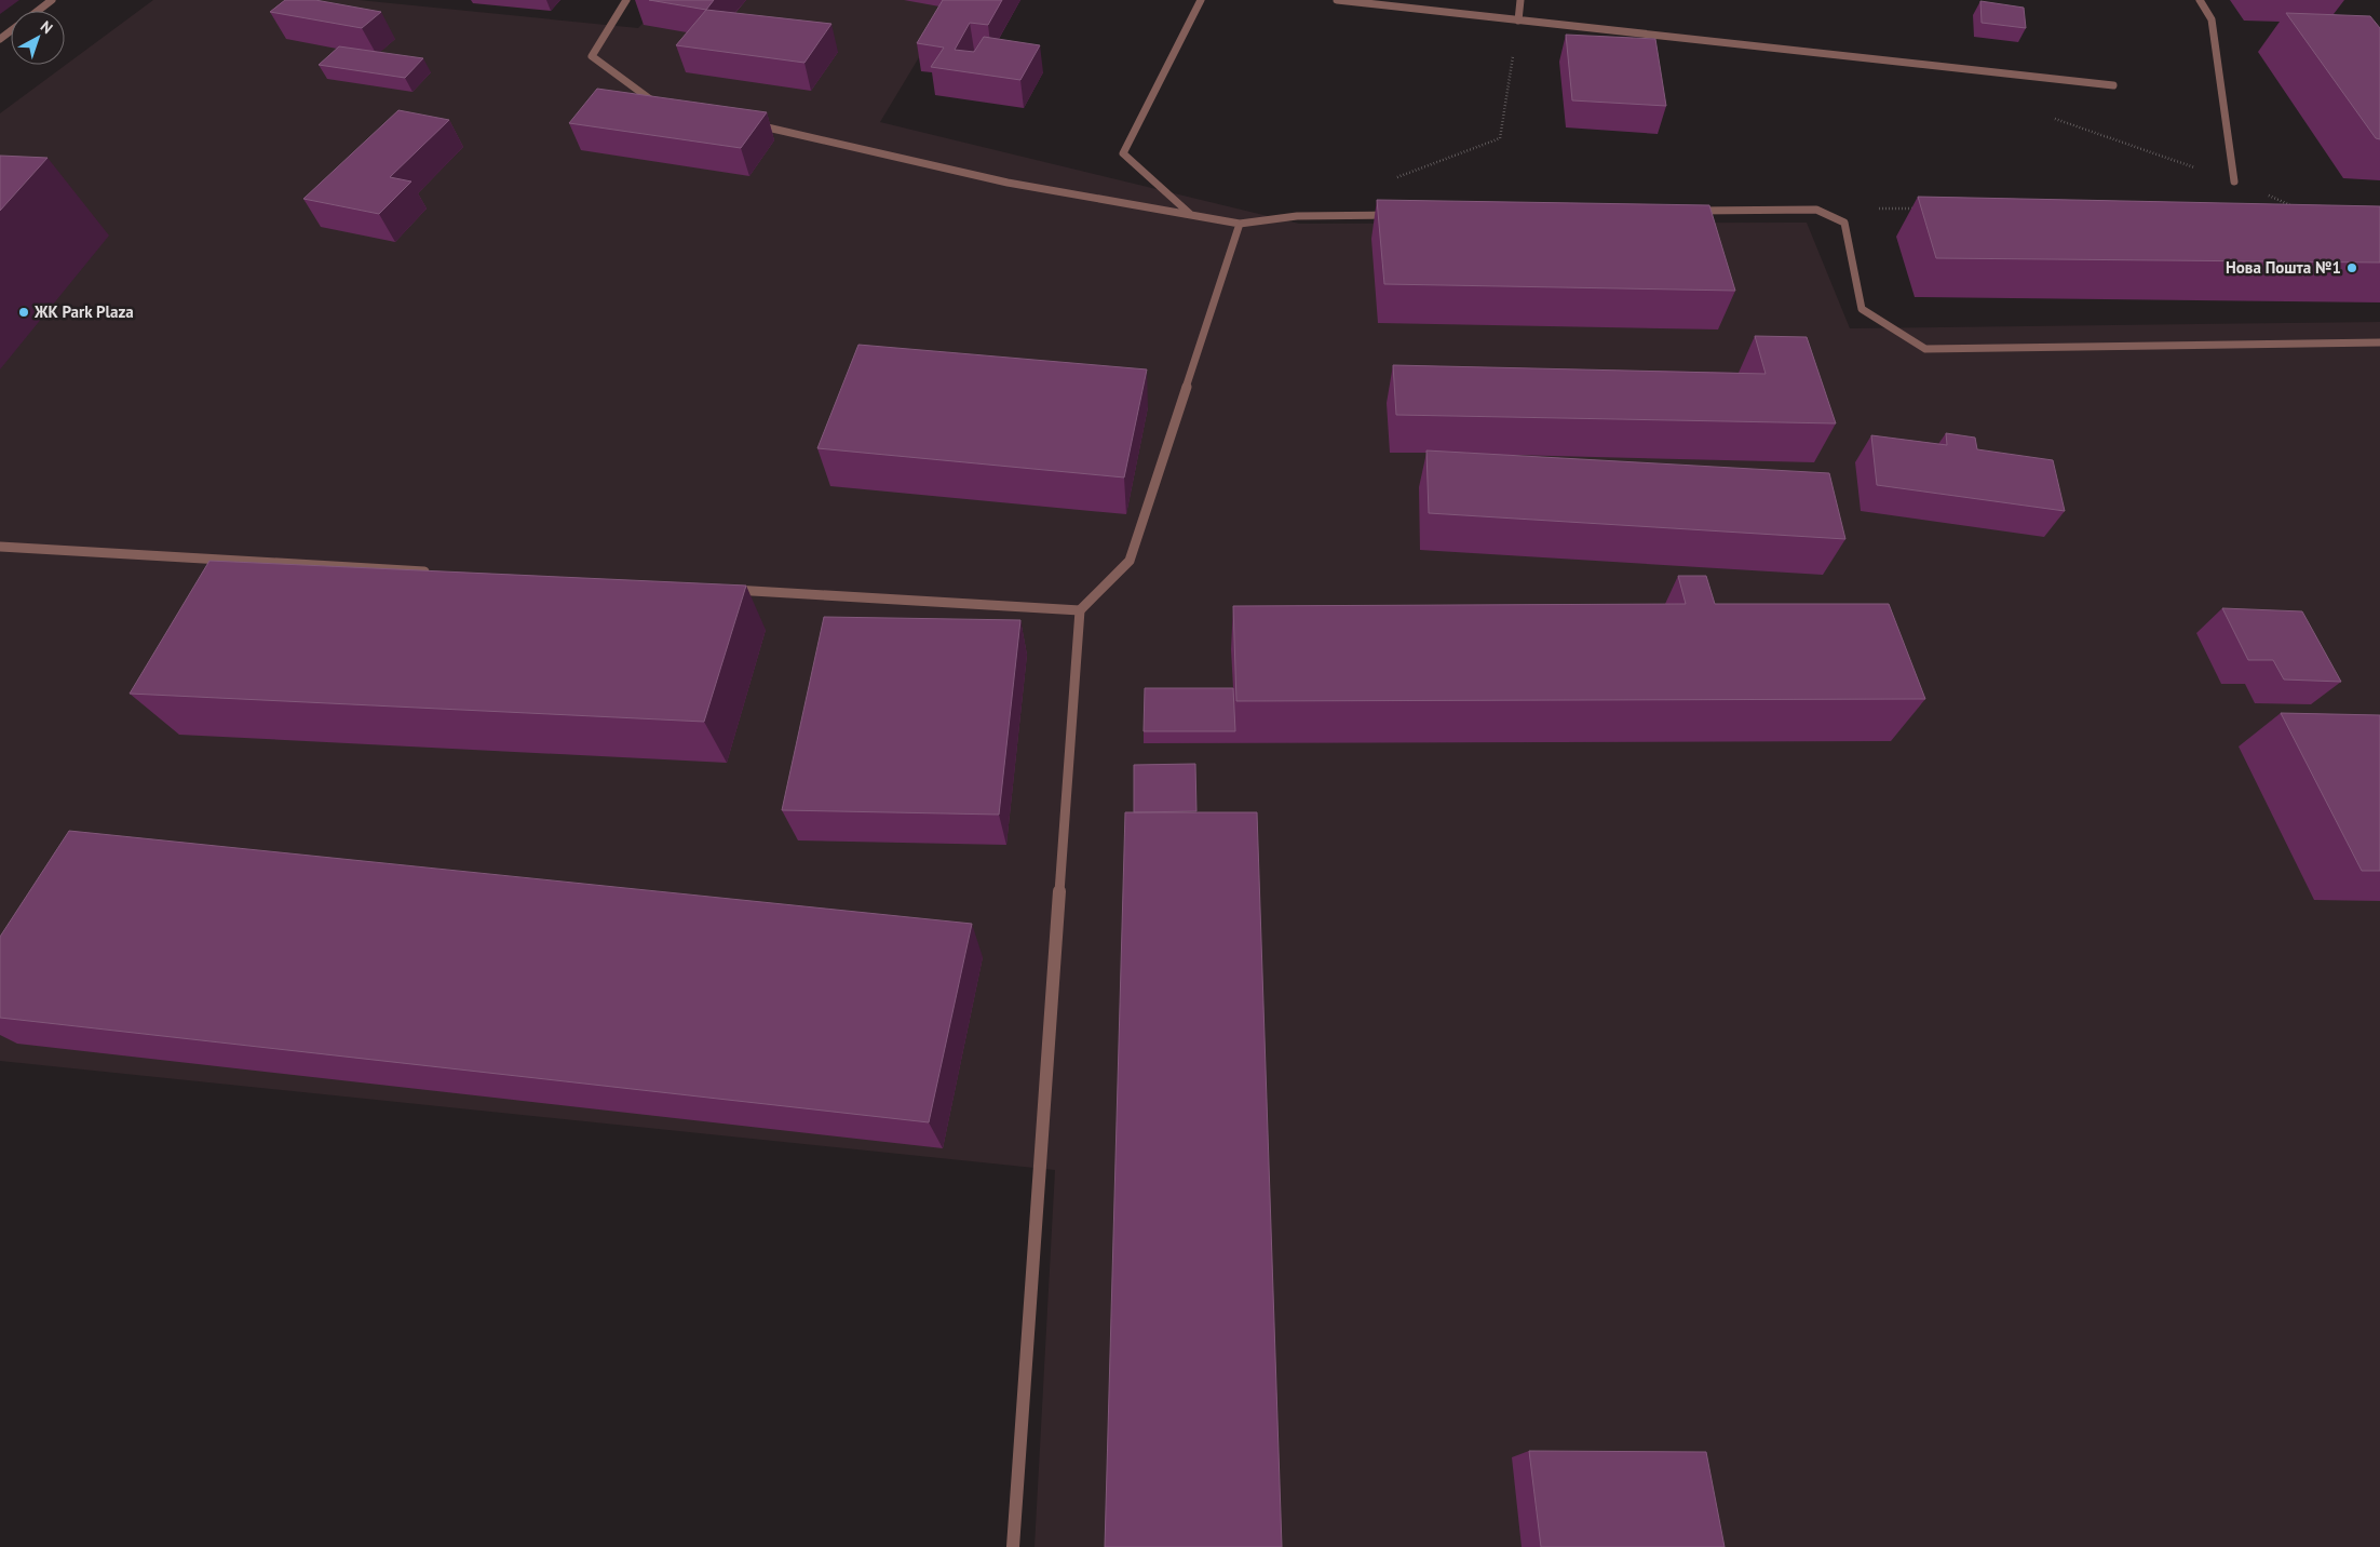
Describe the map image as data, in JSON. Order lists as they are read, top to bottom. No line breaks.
{"places":["Нова Пошта №1","ЖК Park Plaza"],"north":"top right"}
